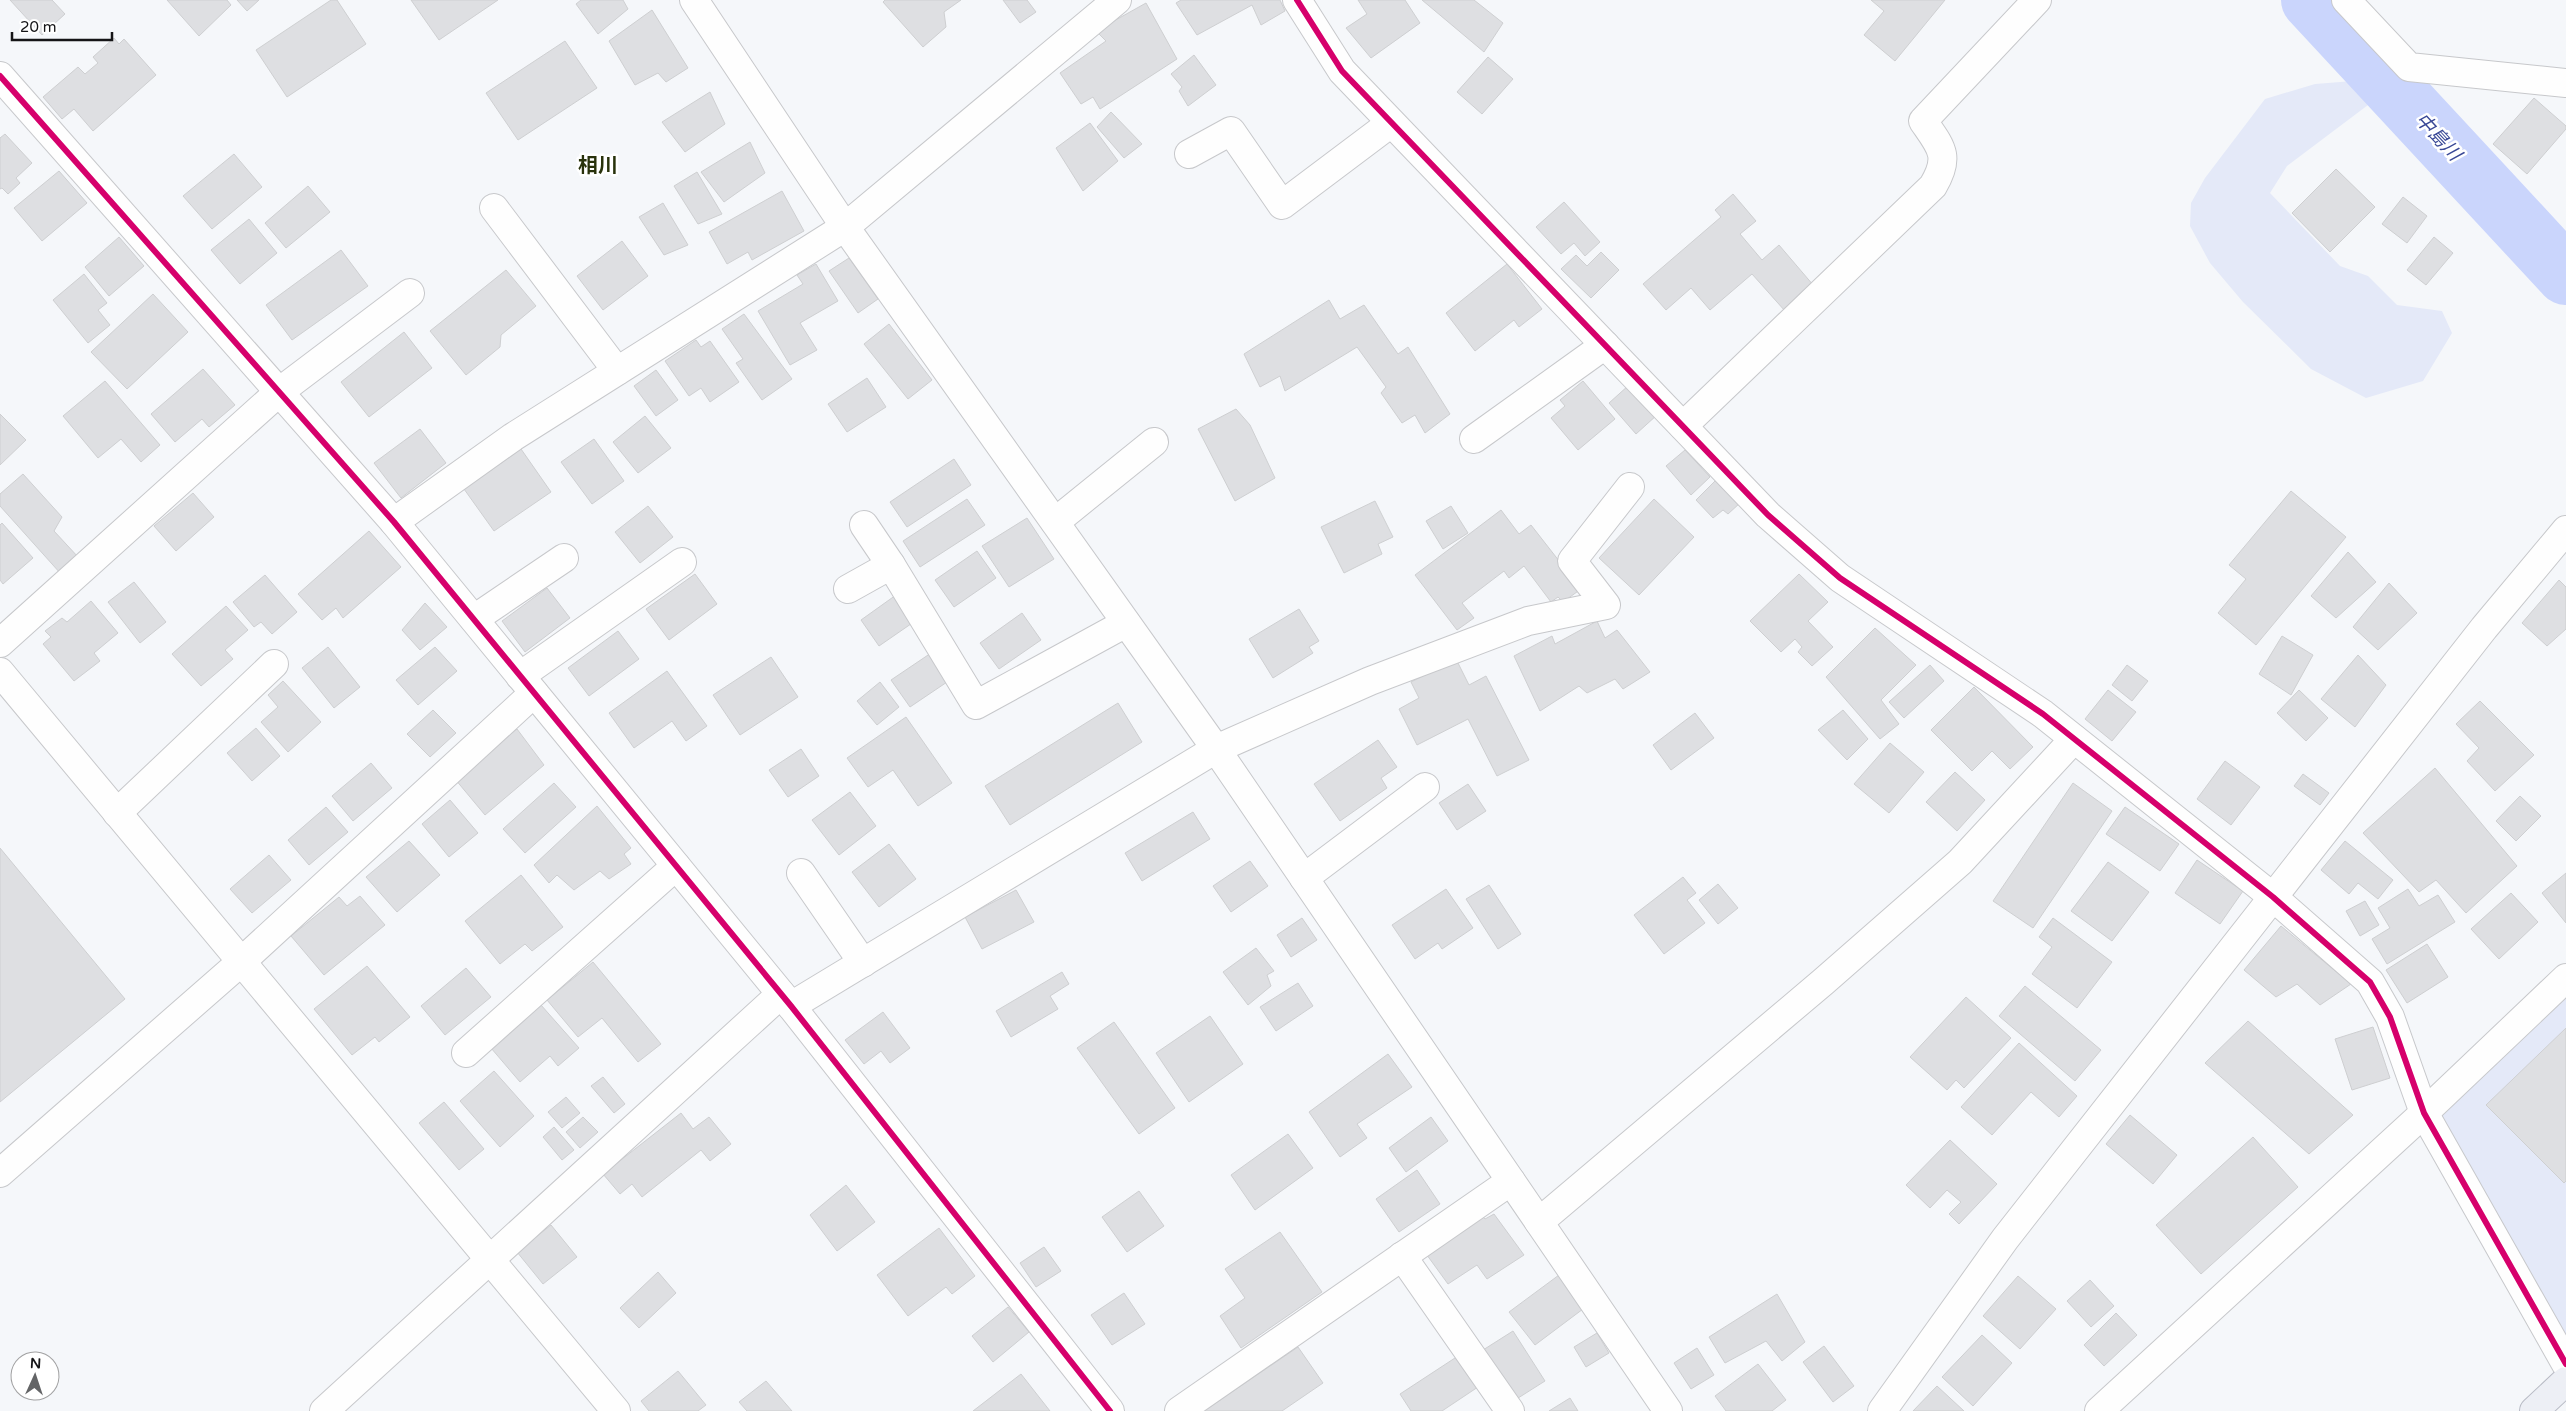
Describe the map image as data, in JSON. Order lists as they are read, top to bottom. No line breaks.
{"districts":["相川"],"water":["中島川"],"scale_bar":"20 m","north":"top"}
